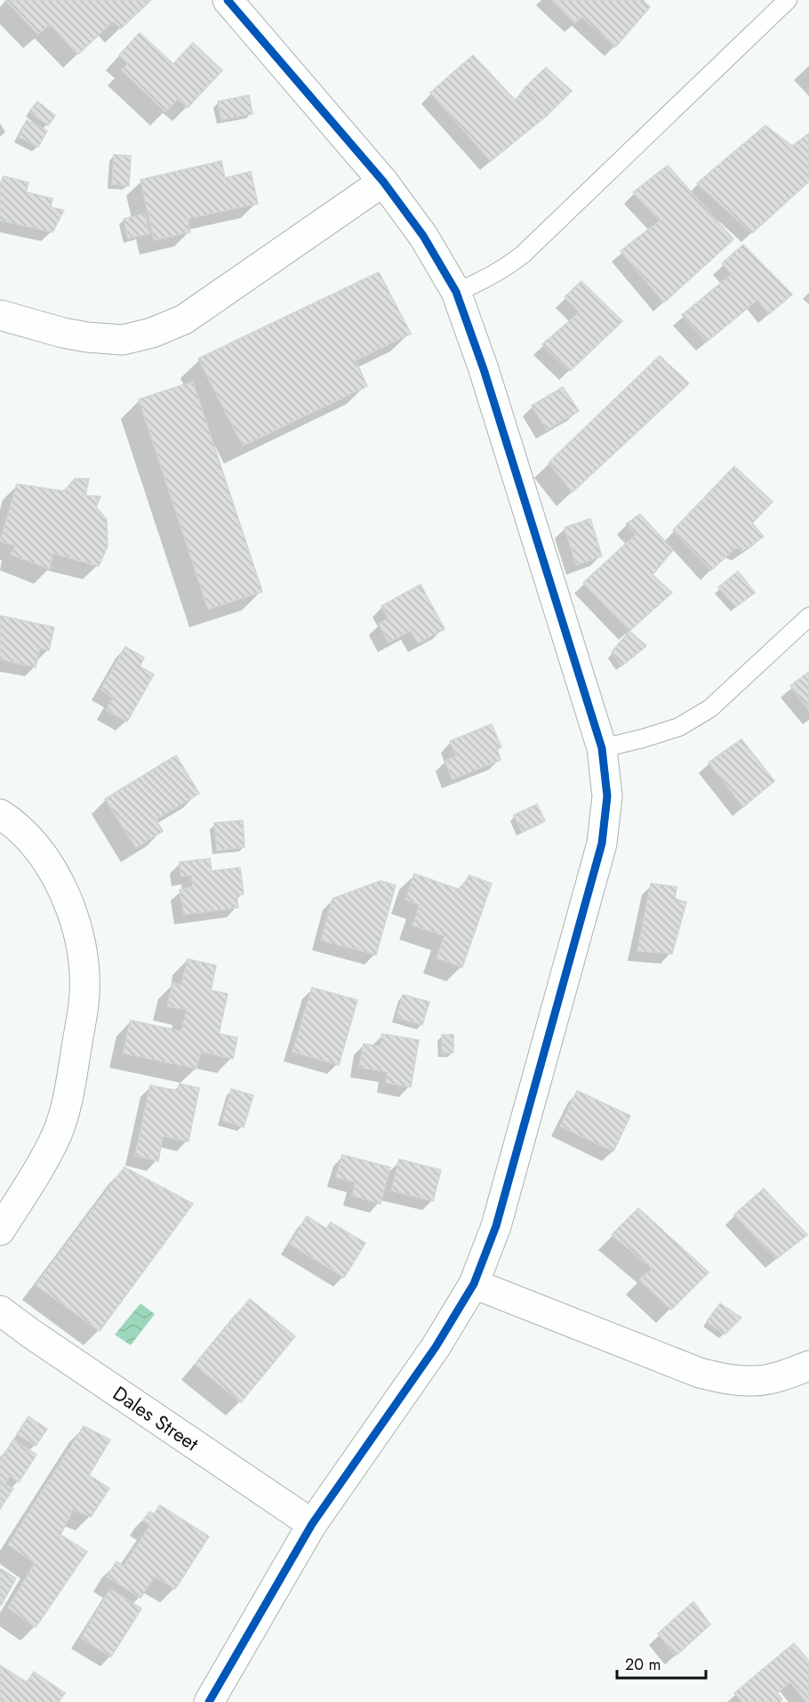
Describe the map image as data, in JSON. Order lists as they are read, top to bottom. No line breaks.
{"streets":{"street":["Dales Street"]},"scale_bar":"20 m"}
